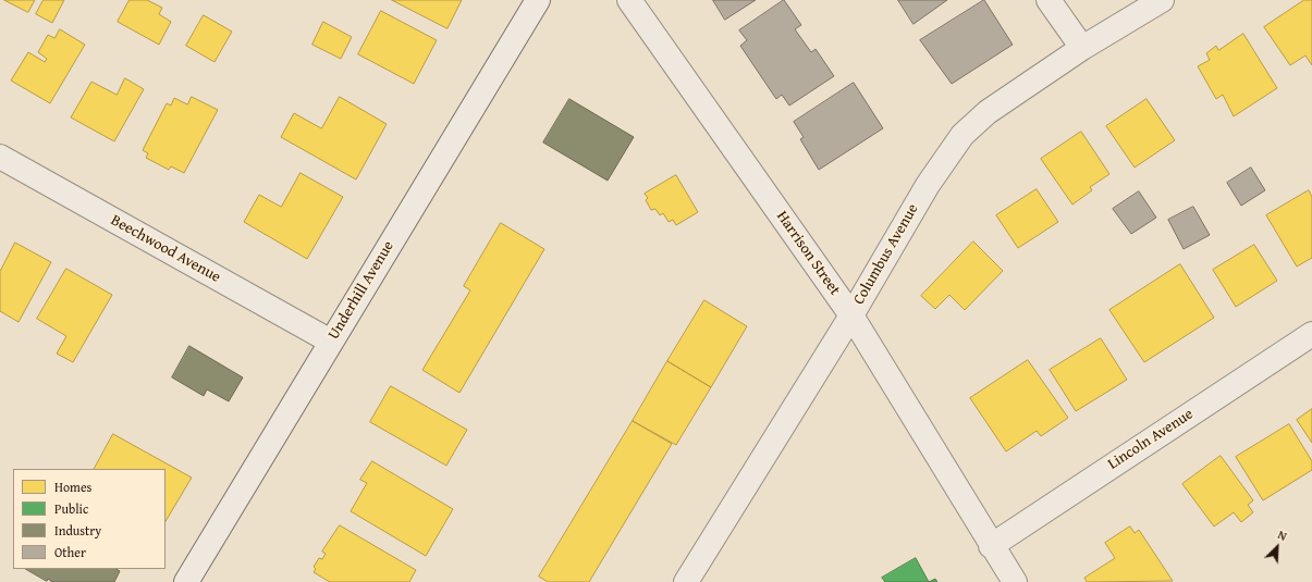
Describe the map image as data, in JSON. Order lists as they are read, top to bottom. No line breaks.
{"streets":{"street":["Beechwood Avenue","Harrison Street","Columbus Avenue","Underhill Avenue","Lincoln Avenue"]},"crossings":[["Beechwood Avenue","Underhill Avenue"],["Harrison Street","Columbus Avenue"],["Harrison Street","Lincoln Avenue"]],"legend":["Homes","Public","Industry","Other"],"north":"top right"}
